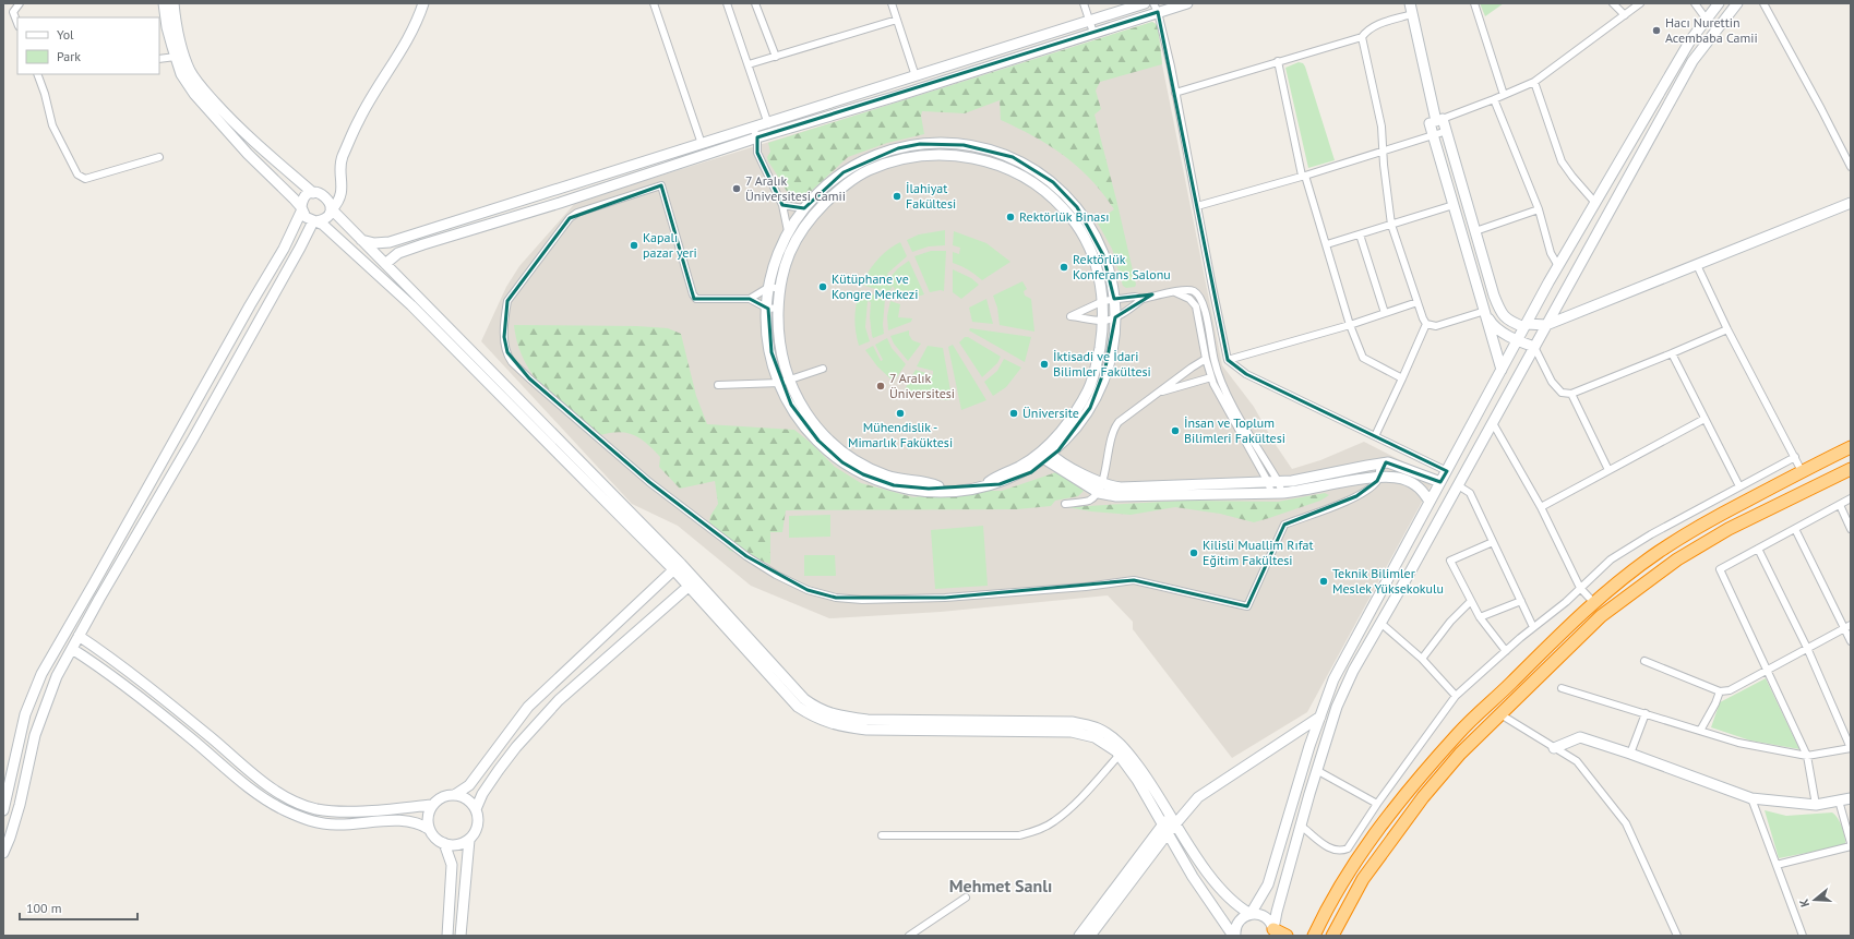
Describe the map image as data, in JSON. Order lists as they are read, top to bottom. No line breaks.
{"districts":["Mehmet Sanlı"],"places":["Hacı Nurettin Acembaba Camii","7 Aralık Üniversitesi Camii","İlahiyat Fakültesi","Rektörlük Binası","Kapalı pazar yeri","Rektörlük Konferans Salonu","Kütüphane ve Kongre Merkezi","İktisadi ve İdari Bilimler Fakültesi","7 Aralık Üniversitesi","Mühendislik - Mimarlık Faküktesi","Üniversite","İnsan ve Toplum Bilimleri Fakültesi","Kilisli Muallim Rıfat Eğitim Fakültesi","Teknik Bilimler Meslek Yüksekokulu"],"legend":["Yol","Park"],"scale_bar":"100 m","north":"left"}
